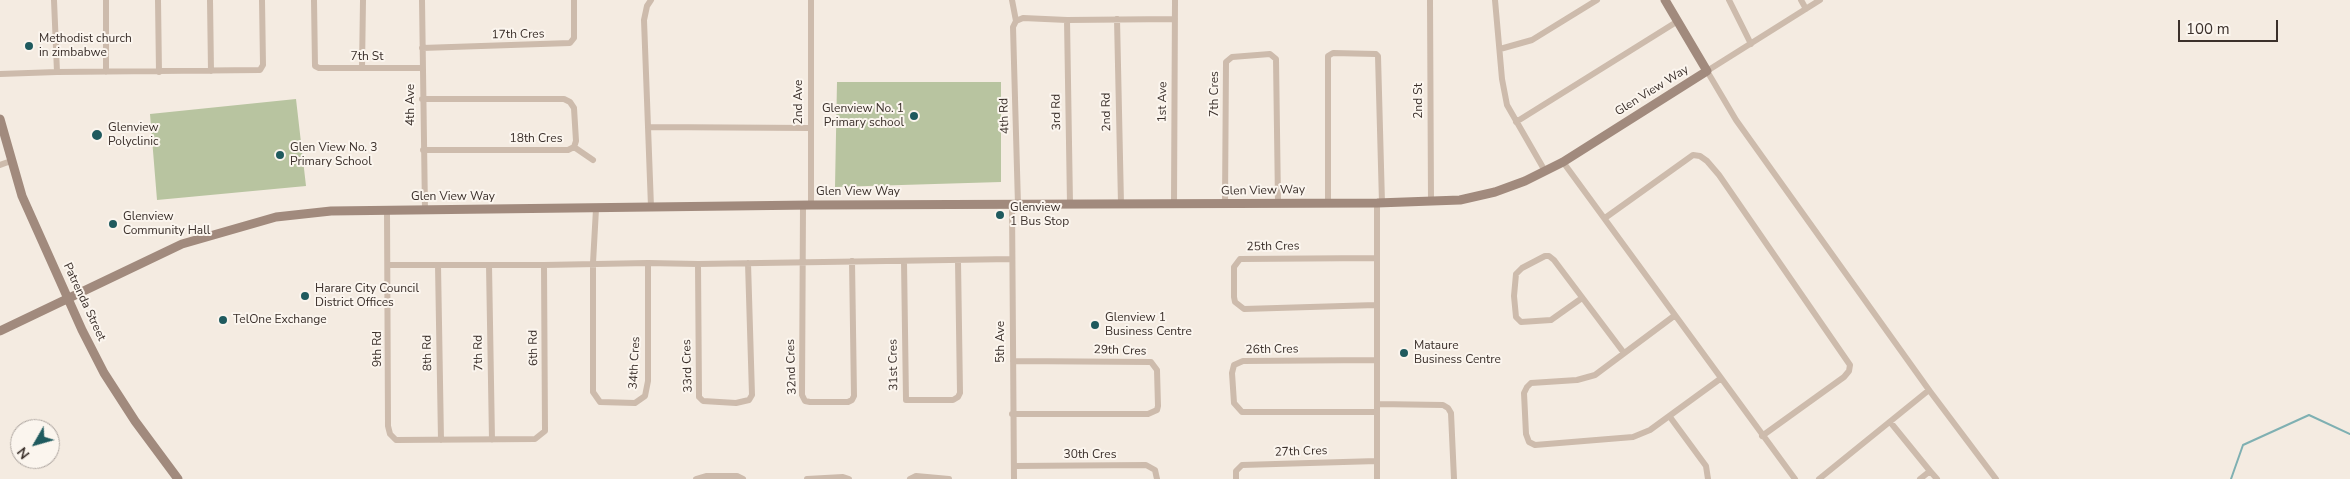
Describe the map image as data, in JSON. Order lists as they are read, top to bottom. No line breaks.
{"streets":{"street":["17th Cres","7th St","Glen View Way","7th Cres","2nd St","2nd Ave","1st Ave","4th Ave","3rd Rd","2nd Rd","4th Rd","18th Cres","25th Cres","Patrenda Street","5th Ave","6th Rd","9th Rd","26th Cres","29th Cres","8th Rd","7th Rd","34th Cres","31st Cres","33rd Cres","32nd Cres","27th Cres","30th Cres"]},"crossings":[["17th Cres","4th Ave"],["7th St","4th Ave"],["Glen View Way","7th Cres"],["Glen View Way","2nd St"],["Glen View Way","2nd Ave"],["Glen View Way","1st Ave"],["Glen View Way","4th Ave"],["Glen View Way","3rd Rd"],["Glen View Way","2nd Rd"],["Glen View Way","4th Rd"],["Glen View Way","Patrenda Street"],["Glen View Way","5th Ave"],["Glen View Way","9th Rd"],["Glen View Way","34th Cres"],["Glen View Way","32nd Cres"],["2nd Ave","32nd Cres"],["4th Ave","18th Cres"],["4th Rd","5th Ave"],["5th Ave","29th Cres"],["5th Ave","30th Cres"],["6th Rd","7th Rd"],["9th Rd","8th Rd"]],"places":["Methodist church in zimbabwe","Glenview No. 1 Primary school","Glenview Polyclinic","Glen View No. 3 Primary School","Glenview 1 Bus Stop","Glenview Community Hall","Harare City Council District Offices","TelOne Exchange","Glenview 1 Business Centre","Mataure Business Centre"],"scale_bar":"100 m","north":"bottom left"}
